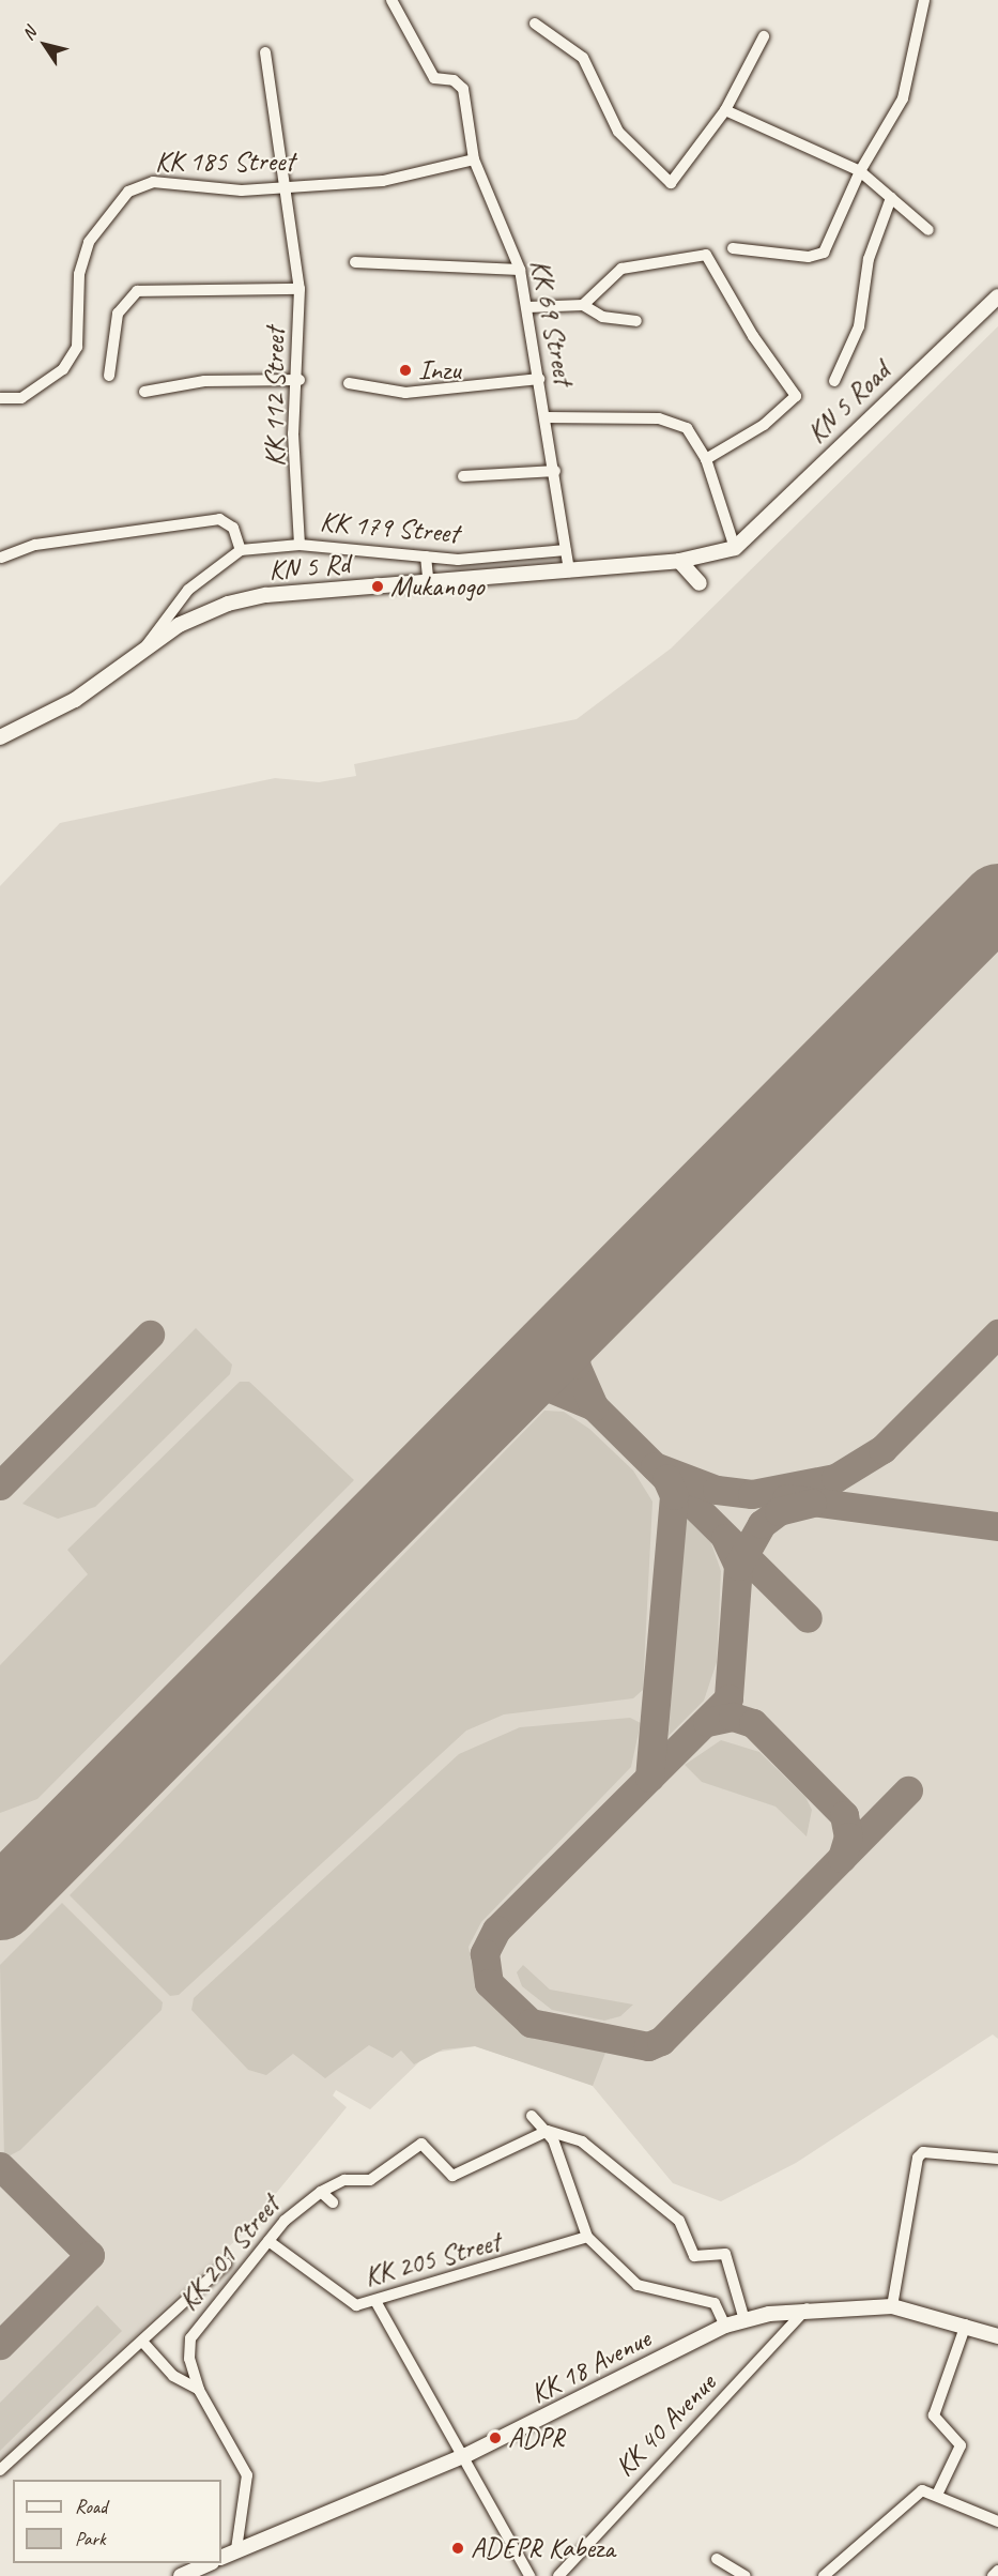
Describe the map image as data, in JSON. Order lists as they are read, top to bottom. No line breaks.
{"streets":{"main road":["KN 5 Road","KN 5 Rd","KK 18 Avenue"],"street":["KK 185 Street","KK 69 Street","KK 112 Street","KK 179 Street","KK 201 Street","KK 205 Street","KK 40 Avenue"]},"crossings":[["KK 185 Street","KK 69 Street"],["KK 185 Street","KK 112 Street"],["KK 69 Street","KK 179 Street"],["KK 69 Street","KN 5 Rd"],["KK 112 Street","KK 179 Street"],["KN 5 Road","KN 5 Rd"],["KK 201 Street","KK 205 Street"],["KK 201 Street","KK 18 Avenue"],["KK 18 Avenue","KK 40 Avenue"]],"places":["Inzu","Mukanogo","ADPR","ADEPR Kabeza"],"legend":["Road","Park"],"north":"top left"}
